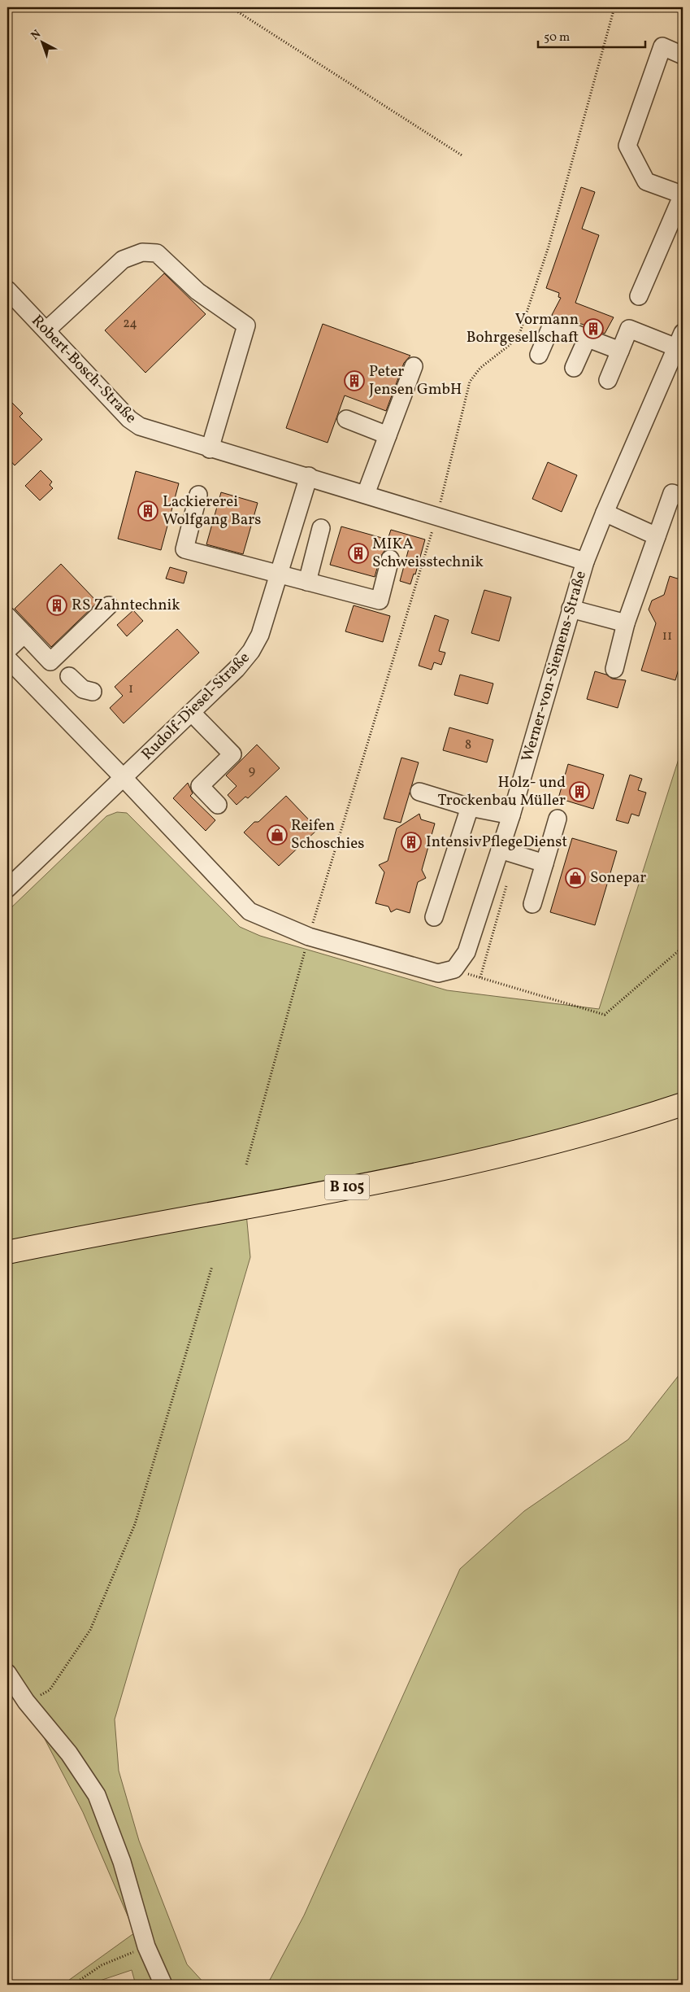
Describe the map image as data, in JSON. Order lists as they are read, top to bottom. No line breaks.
{"streets":{"highway":["B 105"],"street":["Robert-Bosch-Straße","Werner-von-Siemens-Straße","Rudolf-Diesel-Straße"]},"crossings":[["Robert-Bosch-Straße","Werner-von-Siemens-Straße"],["Robert-Bosch-Straße","Rudolf-Diesel-Straße"],["Werner-von-Siemens-Straße","Rudolf-Diesel-Straße"]],"places":{"building":["Vormann Bohrgesellschaft","Peter Jensen GmbH","Lackiererei Wolfgang Bars","MIKA Schweisstechnik","RS Zahntechnik","Holz- und Trockenbau Müller","IntensivPflegeDienst"],"shop":["Reifen Schoschies","Sonepar"]},"house_numbers":["24","11","1","8","9"],"scale_bar":"50 m","north":"top left"}
